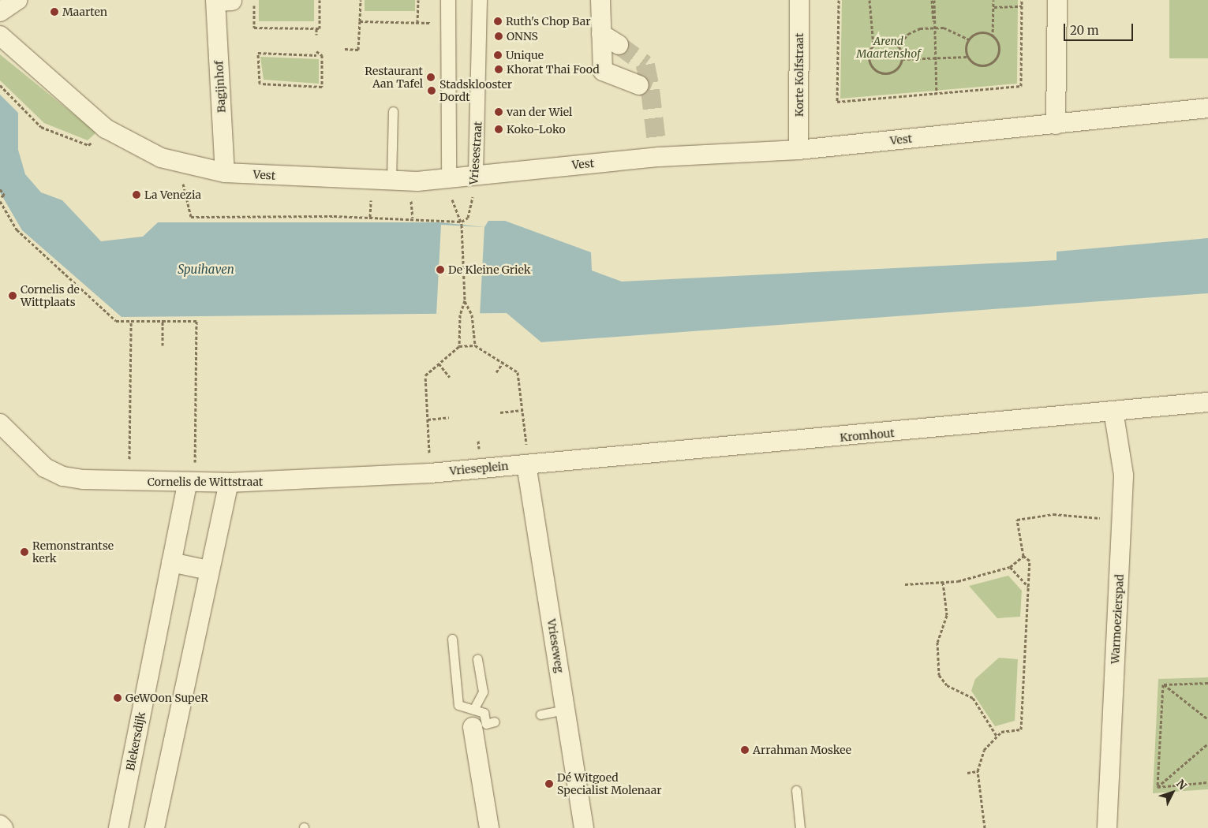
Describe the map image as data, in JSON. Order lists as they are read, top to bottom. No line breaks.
{"streets":{"street":["Korte Kolfstraat","Bagijnhof","Vest","Vriesestraat","Kromhout","Vrieseplein","Cornelis de Wittstraat","Warmoezierspad","Vrieseweg","Blekersdijk"]},"crossings":[["Korte Kolfstraat","Vest"],["Bagijnhof","Vest"],["Vest","Vriesestraat"],["Kromhout","Vrieseplein"],["Kromhout","Warmoezierspad"],["Kromhout","Vrieseweg"],["Vrieseplein","Cornelis de Wittstraat"],["Vrieseplein","Vrieseweg"],["Cornelis de Wittstraat","Blekersdijk"]],"water":["Spuihaven"],"parks":["Arend Maartenshof"],"places":["Maarten","Ruth's Chop Bar","ONNS","Unique","Khorat Thai Food","Restaurant Aan Tafel","Stadsklooster Dordt","van der Wiel","Koko-Loko","La Venezia","De Kleine Griek","Cornelis de Wittplaats","Remonstrantse kerk","GeWOon SupeR","Arrahman Moskee","Dé Witgoed Specialist Molenaar"],"scale_bar":"20 m","north":"top right"}
